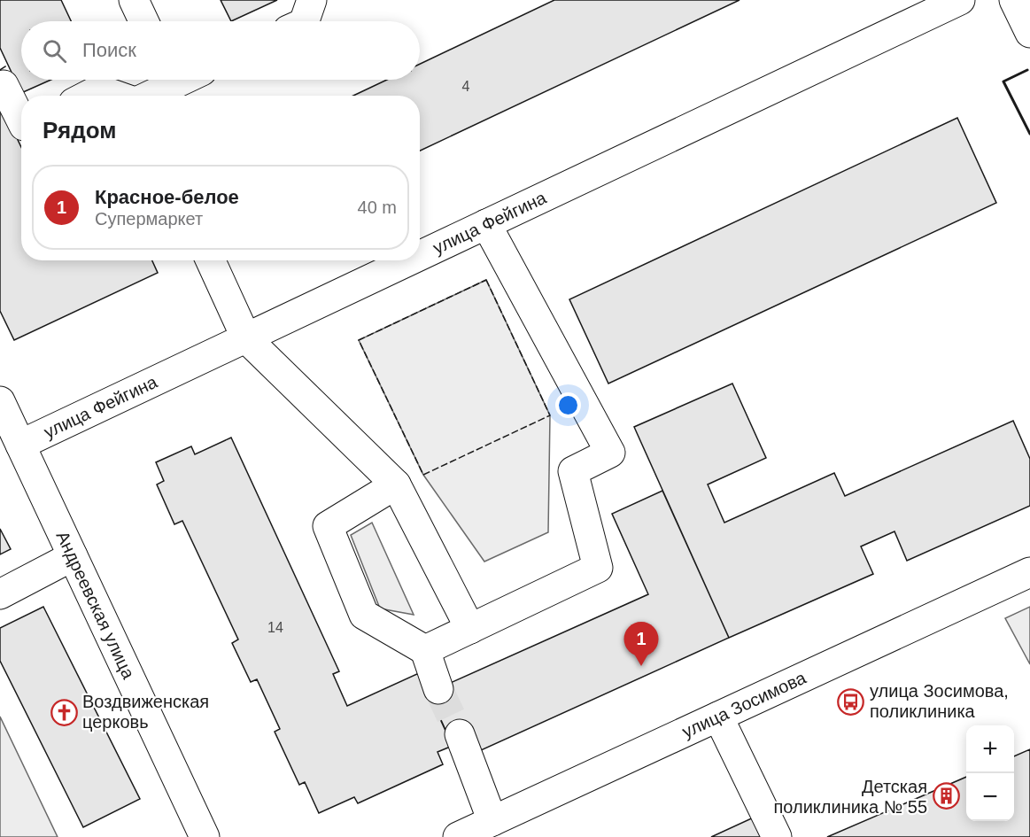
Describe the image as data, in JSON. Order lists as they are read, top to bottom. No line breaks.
{"streets":{"street":["улица Фейгина","Андреевская улица","улица Зосимова"]},"crossings":[["улица Фейгина","Андреевская улица"]],"places":{"bus stop":["улица Зосимова, поликлиника"],"church":["Воздвиженская церковь"],"building":["Детская поликлиника № 55"]},"house_numbers":["4","14"],"page":{"search":"Поиск","heading":"Рядом","list":[{"mark":"1","name":"Красное-белое","note":"Супермаркет","value":"40 m"}],"pins":"1","map_buttons":["+","−"]}}
